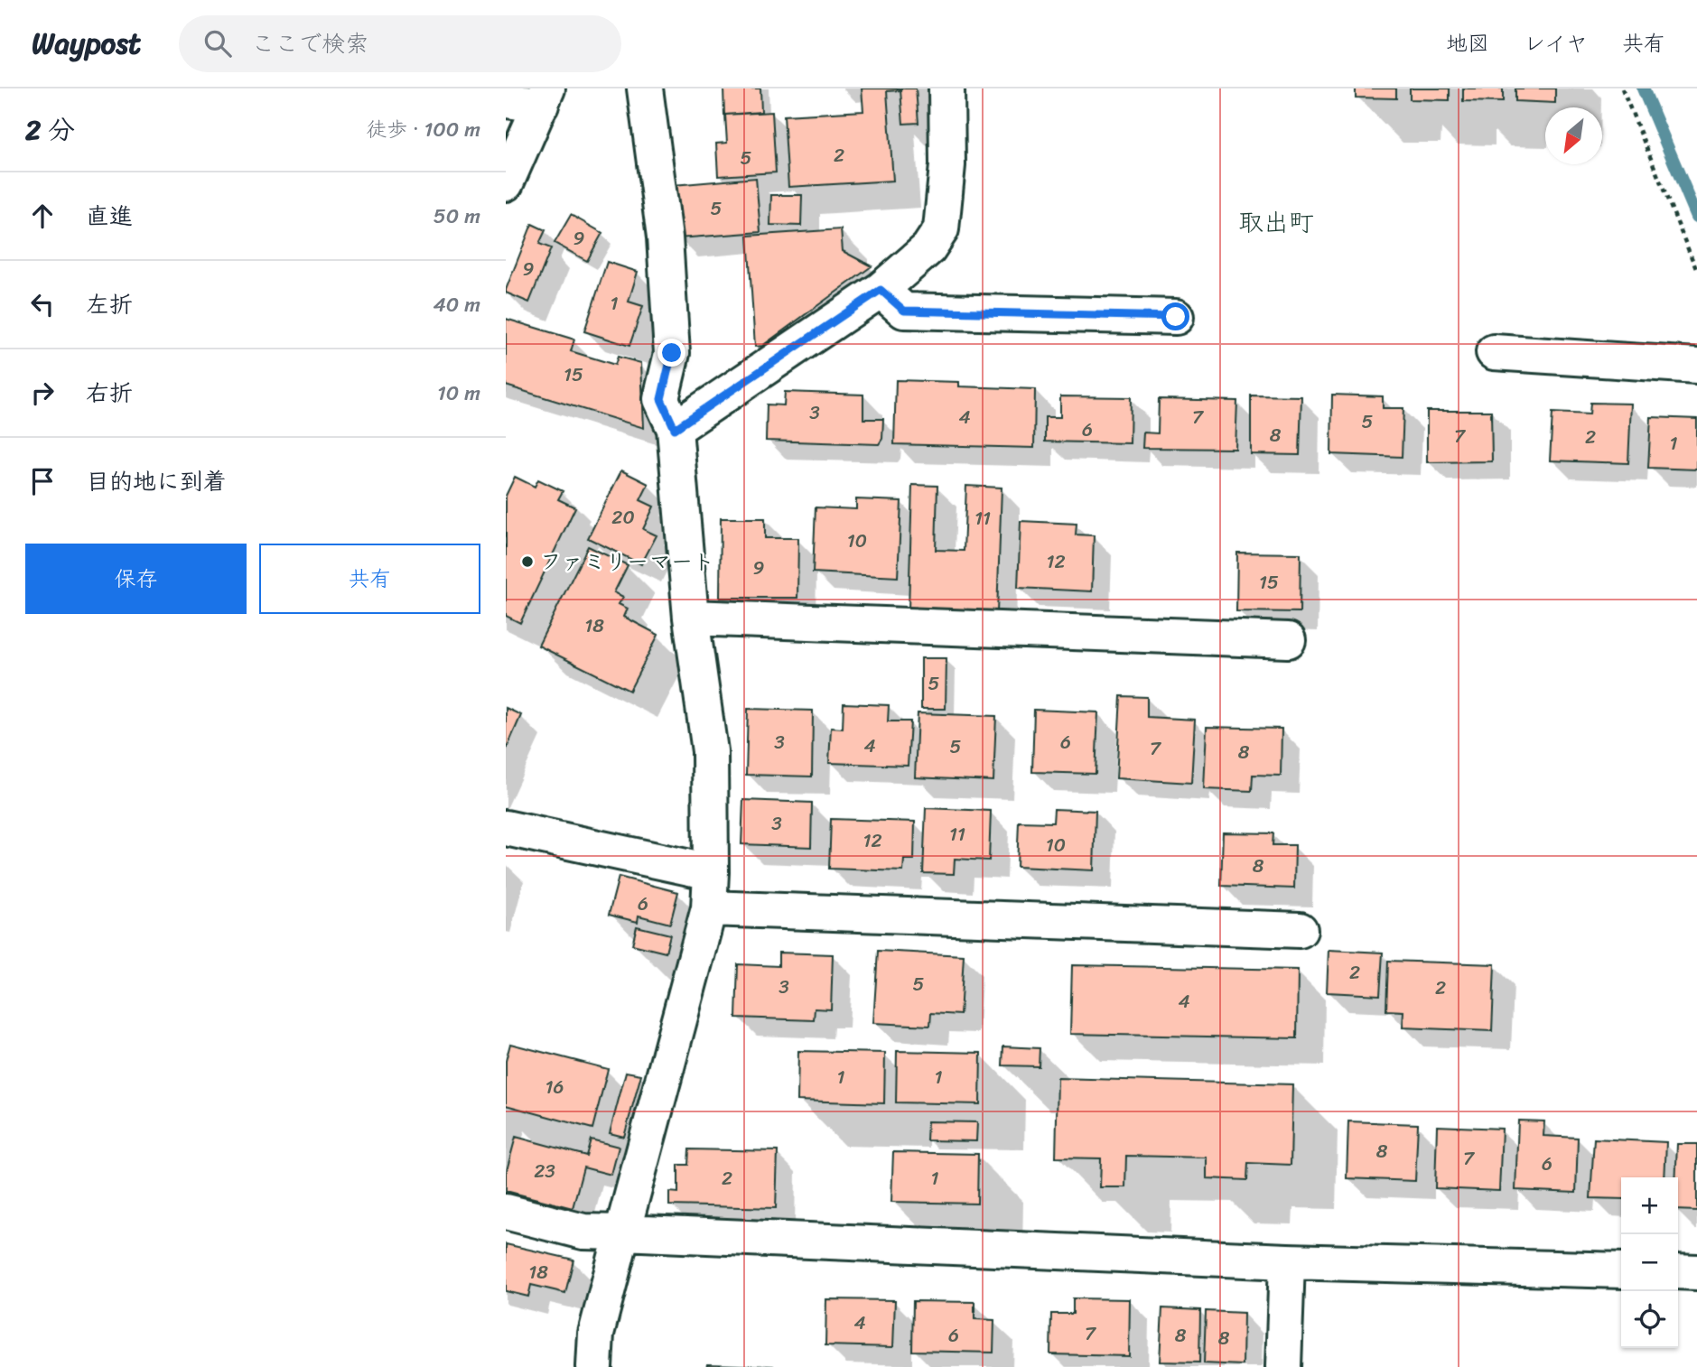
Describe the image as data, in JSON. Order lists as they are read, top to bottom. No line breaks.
{"districts":["取出町"],"places":["ファミリーマート"],"house_numbers":["2","5","5","9","9","1","15","3","4","7","5","6","8","7","2","1","20","11","10","12","9","15","18","5","3","6","4","5","7","8","3","11","12","10","8","6","2","5","3","2","4","1","1","16","8","7","6","23","2","1","18","4","7","6","8","8"],"north":"bottom left","page":{"header":"Waypost","search":"ここで検索","nav":["地図","レイヤ","共有"],"heading":["2 分","徒歩 · 100 m"],"list":[["直進","50 m"],["左折","40 m"],["右折","10 m"],"目的地に到着"],"buttons":["保存","共有"],"map_buttons":["+","−"]}}
